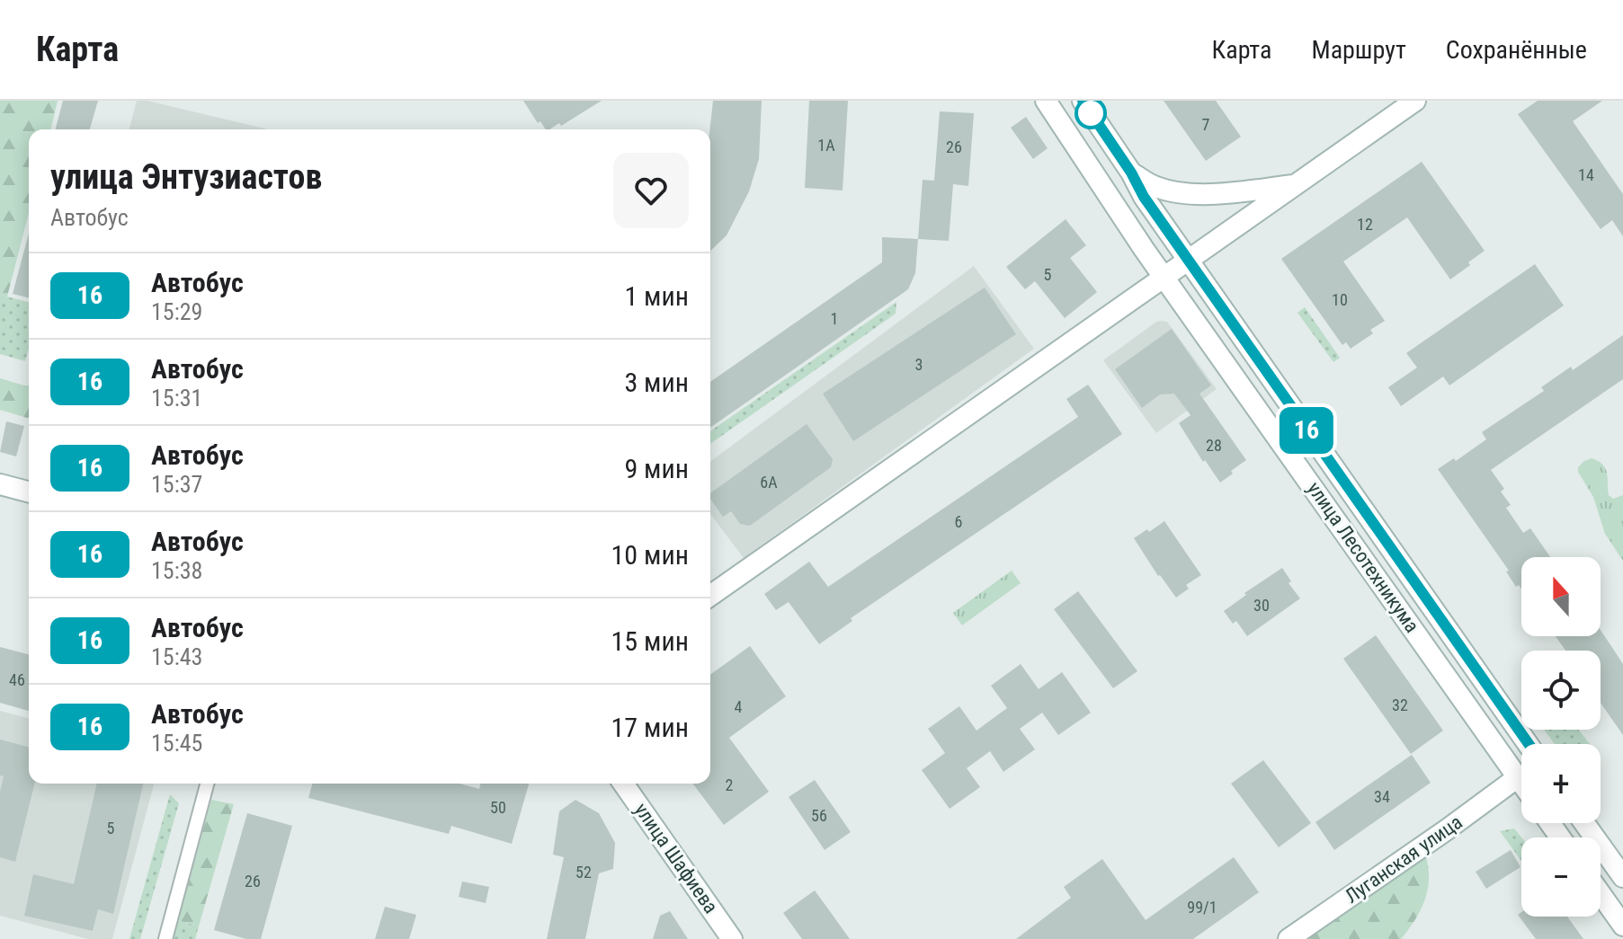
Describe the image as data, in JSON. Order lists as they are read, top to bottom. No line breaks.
{"streets":{"main road":["улица Лесотехникума","улица Шафиева","Луганская улица"]},"crossings":[["улица Лесотехникума","Луганская улица"]],"lines":["bus line 16"],"house_numbers":["7","1А","26","14","12","5","10","1","3","28","6А","6","30","46","32","4","2","34","50","56","5","52","26","99/1"],"north":"top","page":{"header":"Карта","nav":["Карта","Маршрут","Сохранённые"],"on_map":"16","heading":["улица Энтузиастов","Автобус"],"list":[{"mark":"16","name":"Автобус","note":"15:29","value":"1 мин"},{"mark":"16","name":"Автобус","note":"15:31","value":"3 мин"},{"mark":"16","name":"Автобус","note":"15:37","value":"9 мин"},{"mark":"16","name":"Автобус","note":"15:38","value":"10 мин"},{"mark":"16","name":"Автобус","note":"15:43","value":"15 мин"},{"mark":"16","name":"Автобус","note":"15:45","value":"17 мин"}],"map_buttons":["+","−"]}}
